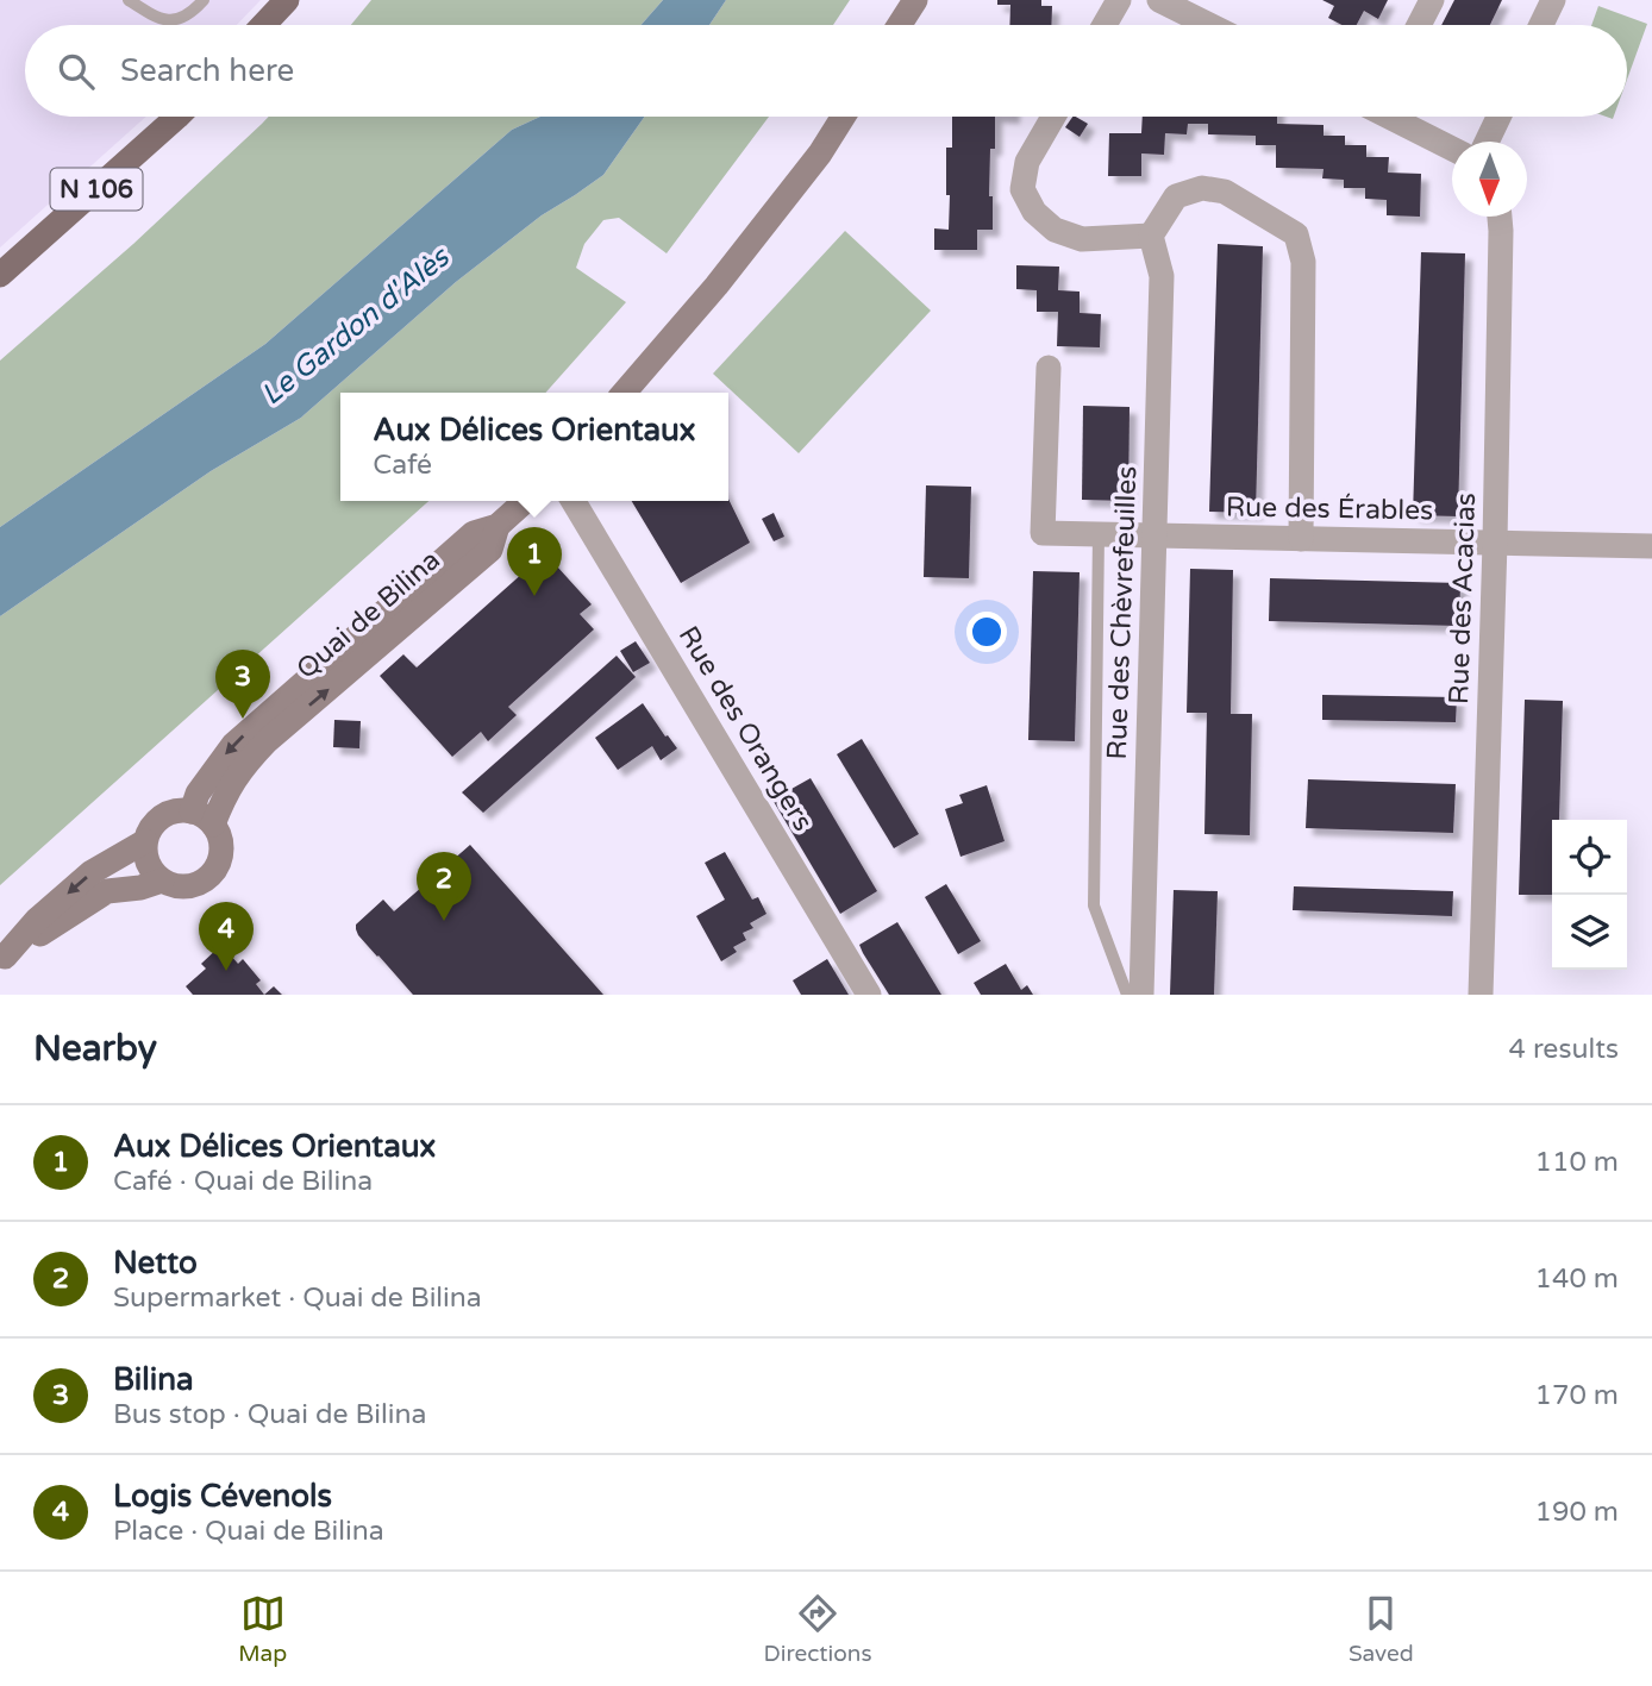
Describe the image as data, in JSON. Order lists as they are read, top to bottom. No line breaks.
{"streets":{"main road":["N 106","Quai de Bilina"],"street":["Rue des Érables","Rue des Acacias","Rue des Chèvrefeuilles","Rue des Orangers"]},"crossings":[["Rue des Érables","Rue des Acacias"],["Rue des Érables","Rue des Chèvrefeuilles"]],"water":["Le Gardon d'Alès"],"north":"bottom","page":{"search":"Search here","popup":["Aux Délices Orientaux","Café"],"pins":["1","3","2","4"],"heading":["Nearby","4 results"],"list":[{"mark":"1","name":"Aux Délices Orientaux","note":"Café · Quai de Bilina","value":"110 m"},{"mark":"2","name":"Netto","note":"Supermarket · Quai de Bilina","value":"140 m"},{"mark":"3","name":"Bilina","note":"Bus stop · Quai de Bilina","value":"170 m"},{"mark":"4","name":"Logis Cévenols","note":"Place · Quai de Bilina","value":"190 m"}],"nav":["Map","Directions","Saved"]}}
